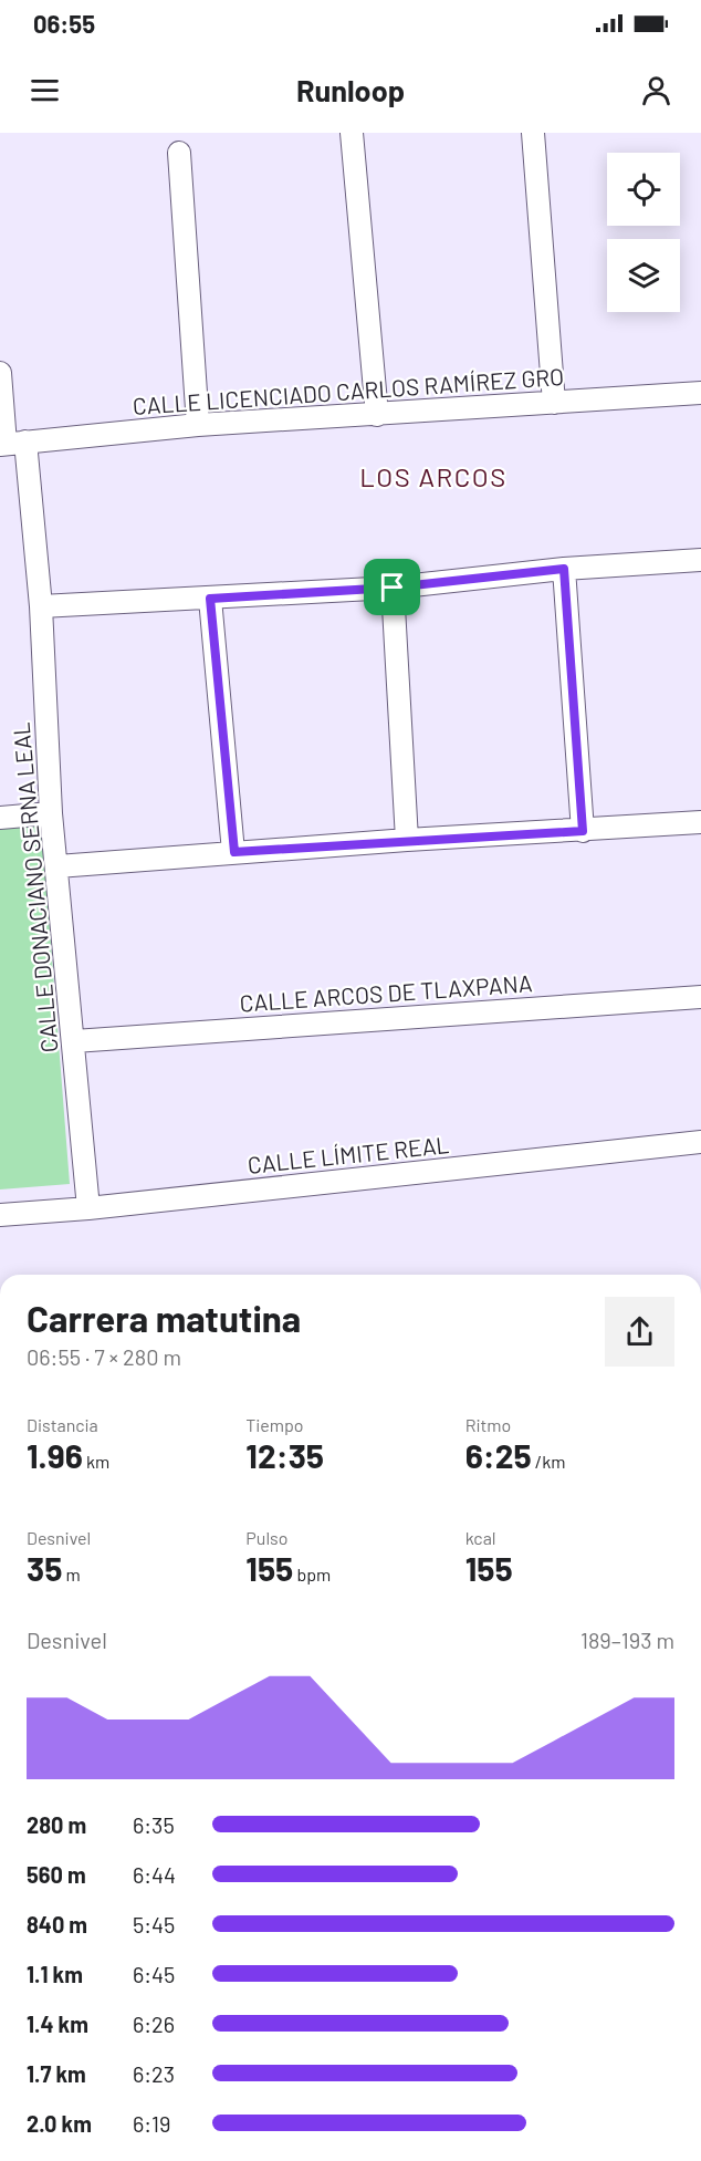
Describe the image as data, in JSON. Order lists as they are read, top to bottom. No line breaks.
{"streets":{"street":["CALLE LICENCIADO CARLOS RAMÍREZ GRO","CALLE DONACIANO SERNA LEAL","CALLE ARCOS DE TLAXPANA","CALLE LÍMITE REAL"]},"crossings":[["CALLE LICENCIADO CARLOS RAMÍREZ GRO","CALLE DONACIANO SERNA LEAL"],["CALLE DONACIANO SERNA LEAL","CALLE ARCOS DE TLAXPANA"],["CALLE DONACIANO SERNA LEAL","CALLE LÍMITE REAL"]],"districts":["LOS ARCOS"],"page":{"status":"06:55","header":"Runloop","heading":["Carrera matutina","06:55 · 7 × 280 m"],"stats":[["Distancia","1.96 km"],["Tiempo","12:35"],["Ritmo","6:25 /km"],["Desnivel","35 m"],["Pulso","155 bpm"],["kcal","155"]],"chart":["Desnivel","189–193 m"],"list":[{"name":"280 m","note":"6:35"},{"name":"560 m","note":"6:44"},{"name":"840 m","note":"5:45"},{"name":"1.1 km","note":"6:45"},{"name":"1.4 km","note":"6:26"},{"name":"1.7 km","note":"6:23"},{"name":"2.0 km","note":"6:19"}]}}
